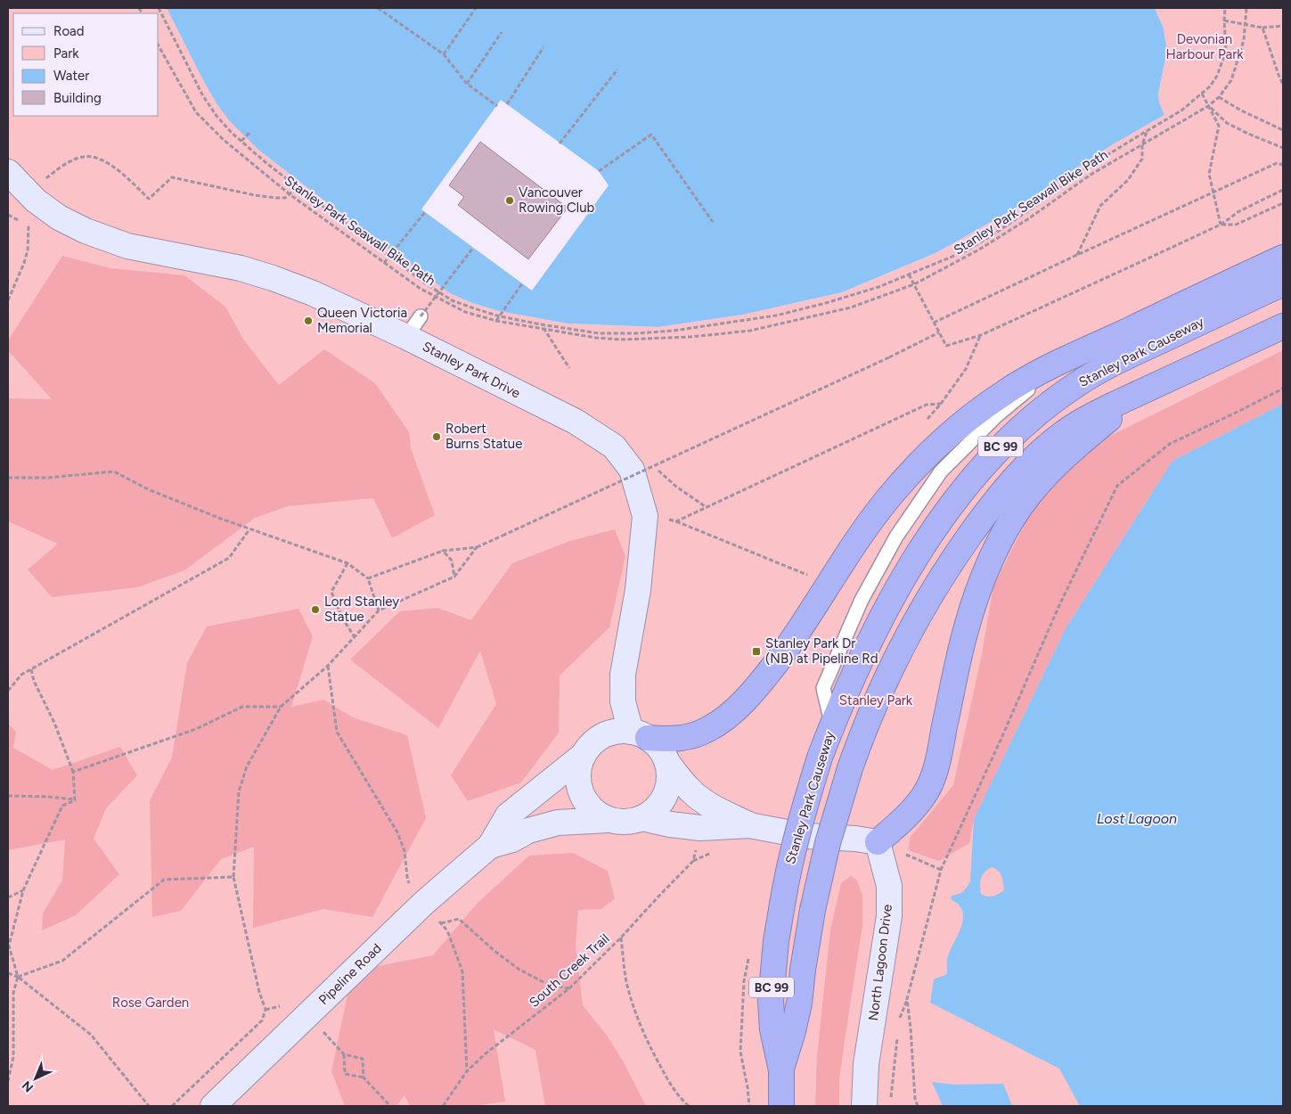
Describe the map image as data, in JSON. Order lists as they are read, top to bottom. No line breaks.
{"streets":{"highway":["Stanley Park Causeway","BC 99"],"street":["Stanley Park Drive","North Lagoon Drive","Pipeline Road"],"path":["Stanley Park Seawall Bike Path","South Creek Trail"]},"crossings":[["Stanley Park Drive","Pipeline Road"]],"water":["Lost Lagoon"],"parks":["Devonian Harbour Park","Stanley Park","Rose Garden"],"places":{"other":["Vancouver Rowing Club","Queen Victoria Memorial","Robert Burns Statue","Lord Stanley Statue"],"transit":["Stanley Park Dr (NB) at Pipeline Rd"]},"legend":["Road","Park","Water","Building"],"north":"bottom left"}
